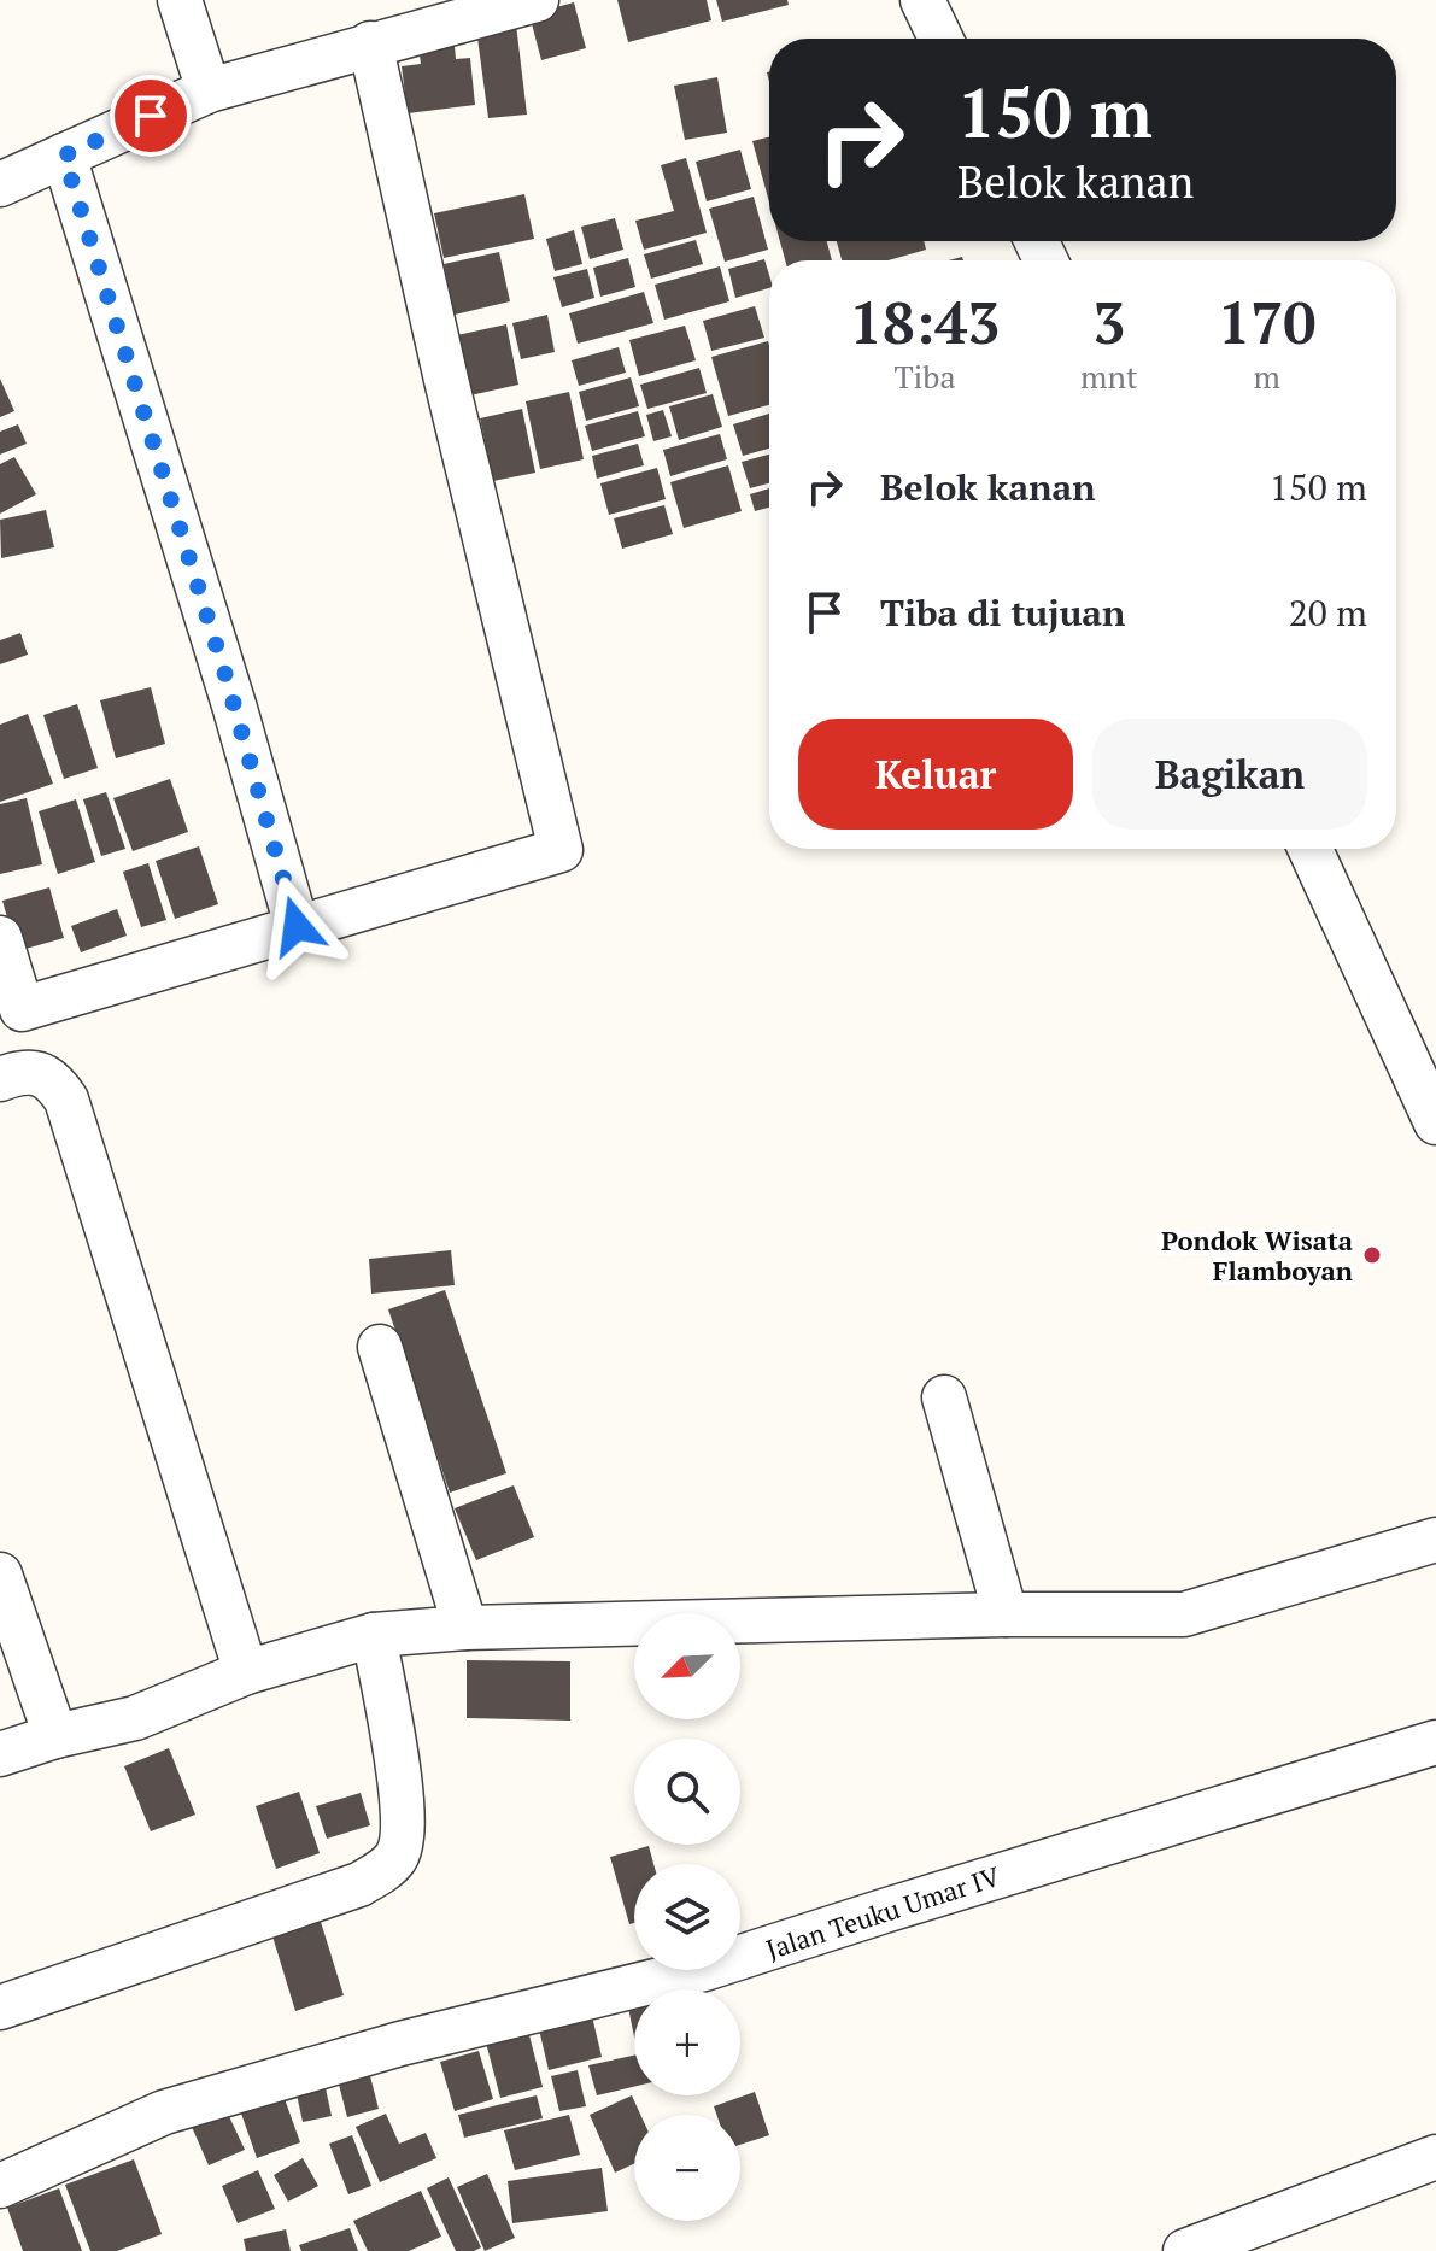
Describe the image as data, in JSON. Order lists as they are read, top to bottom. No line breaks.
{"streets":{"street":["Jalan Teuku Umar IV"]},"places":["Pondok Wisata Flamboyan"],"north":"bottom left","page":{"turn":["150 m","Belok kanan"],"eta":["18:43","Tiba","3","mnt","170","m"],"list":[{"name":"Belok kanan","value":"150 m"},{"name":"Tiba di tujuan","value":"20 m"}],"buttons":["Keluar","Bagikan"],"map_buttons":["+","−"]}}
